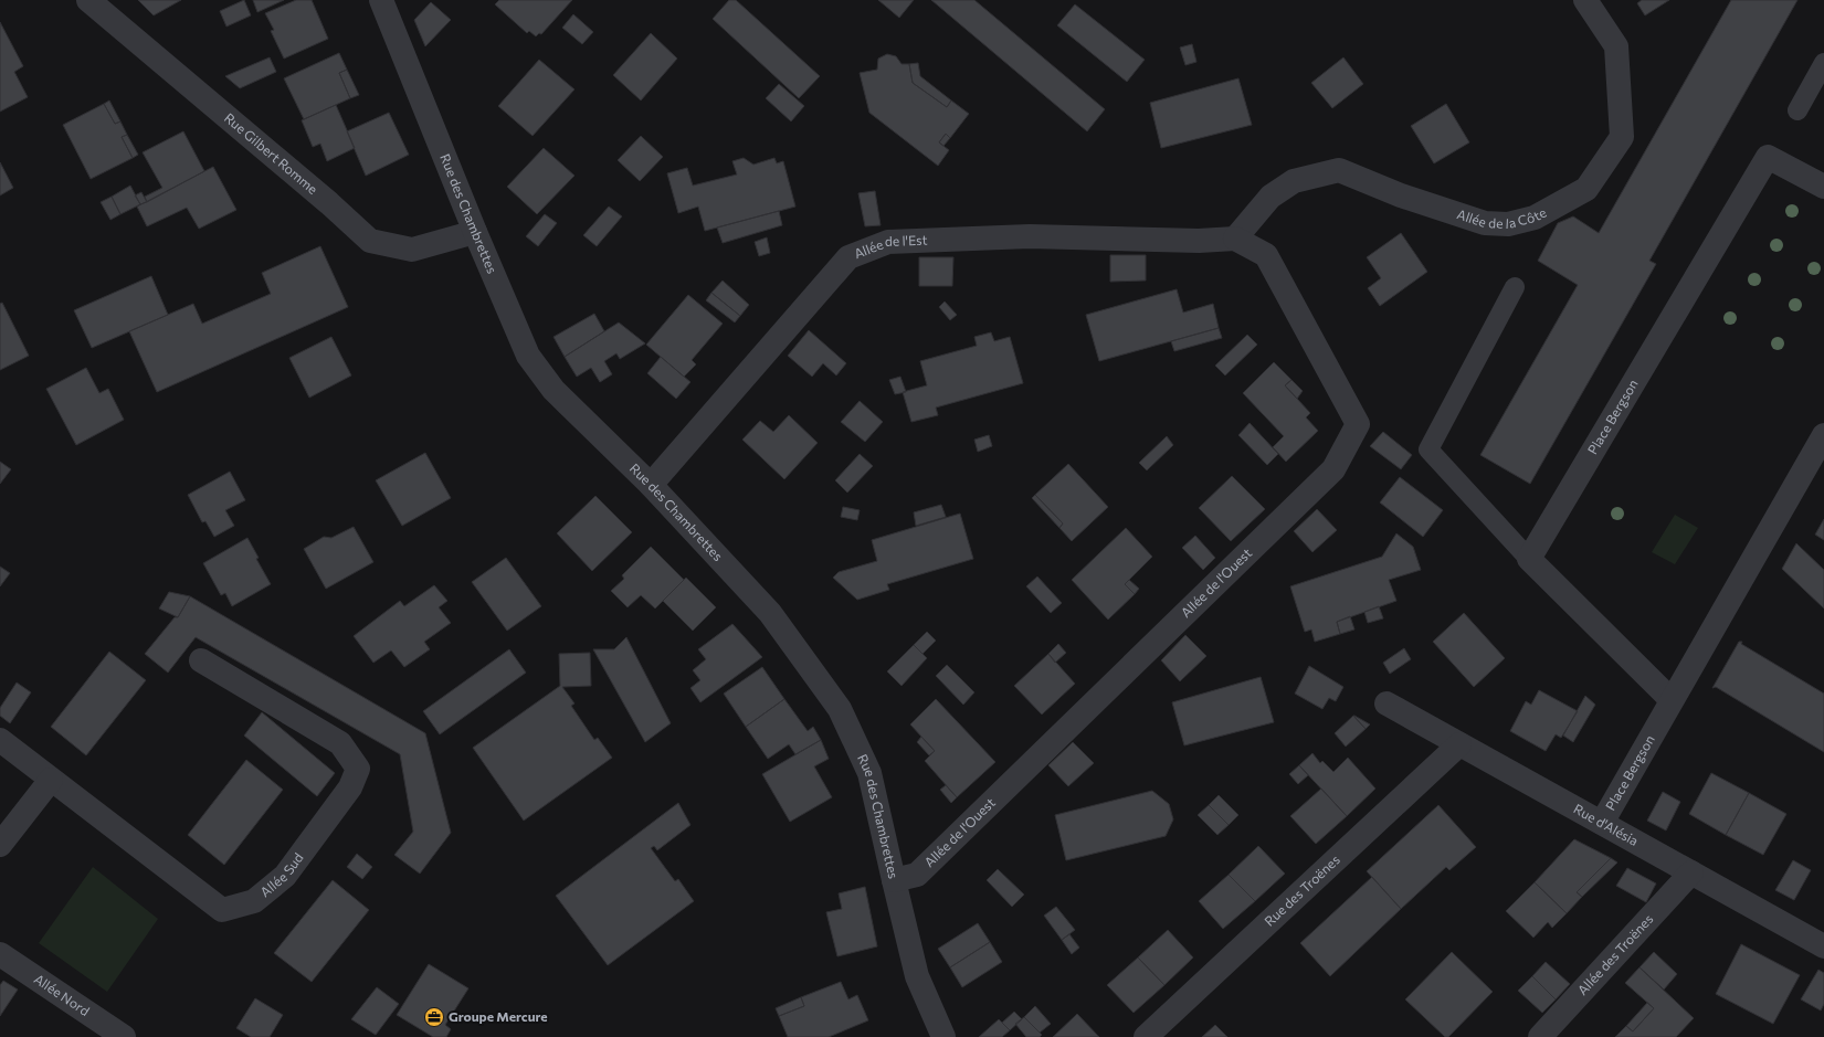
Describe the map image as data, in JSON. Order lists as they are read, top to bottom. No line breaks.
{"streets":{"street":["Rue Gilbert Romme","Allée de la Côte","Rue des Chambrettes","Allée de l'Est","Place Bergson","Allée de l'Ouest","Rue d'Alésia","Allée Sud","Rue des Troënes","Allée des Troënes","Allée Nord"]},"crossings":[["Rue Gilbert Romme","Rue des Chambrettes"],["Allée de la Côte","Allée de l'Est"],["Allée de la Côte","Allée de l'Ouest"],["Rue des Chambrettes","Allée de l'Est"],["Rue des Chambrettes","Allée de l'Ouest"],["Allée de l'Est","Allée de l'Ouest"],["Place Bergson","Rue d'Alésia"],["Rue d'Alésia","Rue des Troënes"],["Rue d'Alésia","Allée des Troënes"]],"places":{"office":["Groupe Mercure"]}}
